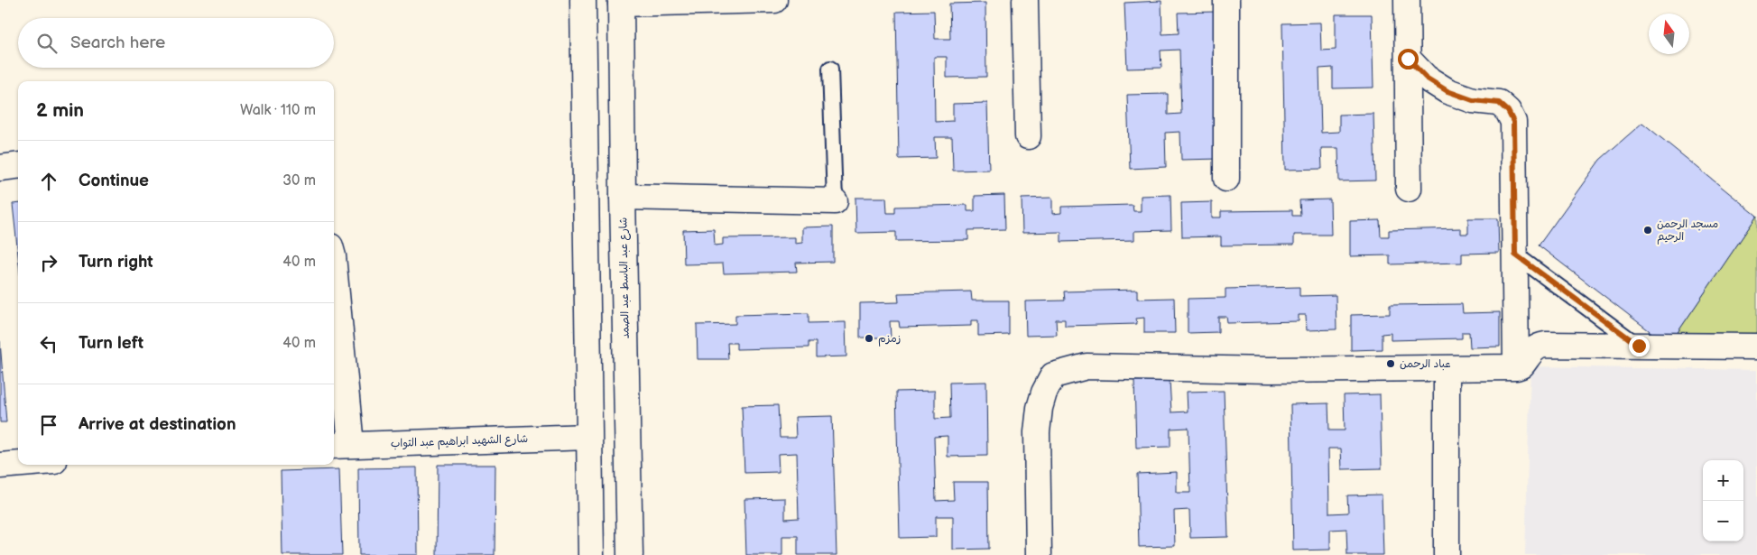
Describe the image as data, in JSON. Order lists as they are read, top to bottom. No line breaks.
{"streets":{"street":["شارع عبد الباسط عبد الصمد","شارع الشهيد ابراهيم عبد التواب"]},"places":["مسجد الرحمن الرحيم","زمزم","عباد الرحمن"],"north":"top","page":{"search":"Search here","heading":["2 min","Walk · 110 m"],"list":[["Continue","30 m"],["Turn right","40 m"],["Turn left","40 m"],"Arrive at destination"],"map_buttons":["+","−"]}}
